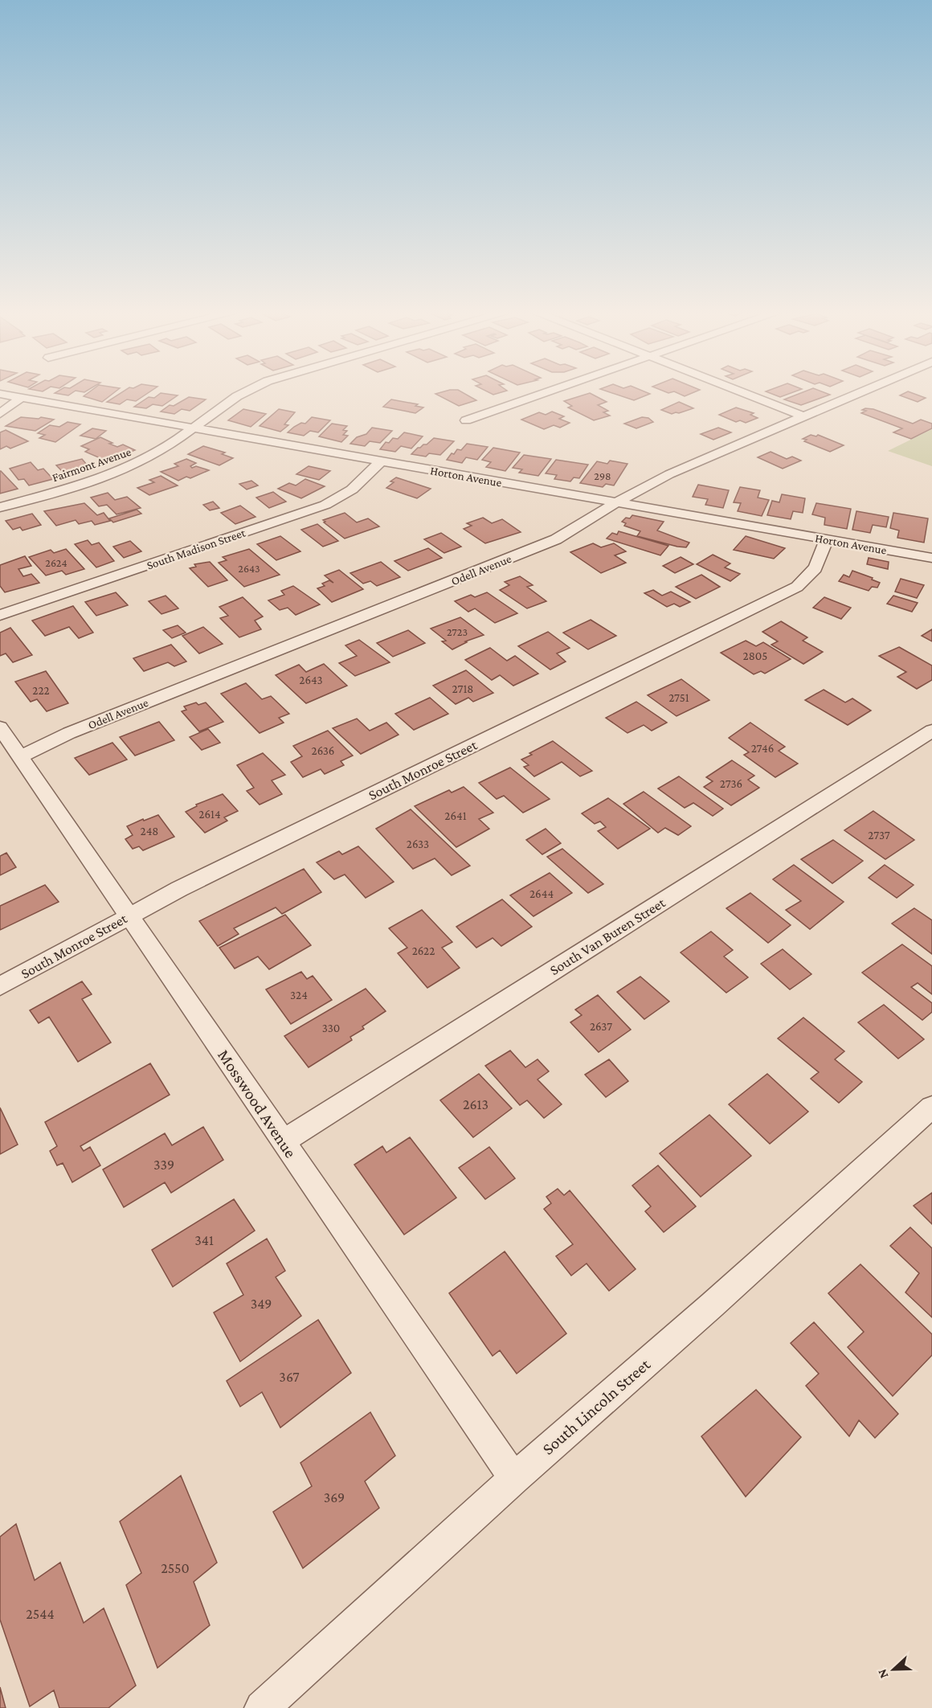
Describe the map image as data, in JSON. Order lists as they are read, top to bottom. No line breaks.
{"streets":{"street":["Fairmont Avenue","Horton Avenue","South Madison Street","Odell Avenue","South Monroe Street","South Van Buren Street","Mosswood Avenue","South Lincoln Street"]},"crossings":[["Fairmont Avenue","Horton Avenue"],["Horton Avenue","South Madison Street"],["Horton Avenue","Odell Avenue"],["Horton Avenue","South Monroe Street"],["Odell Avenue","Mosswood Avenue"],["South Monroe Street","Mosswood Avenue"],["South Van Buren Street","Mosswood Avenue"],["Mosswood Avenue","South Lincoln Street"]],"house_numbers":["298","2624","2643","2723","2805","2643","2718","222","2751","2746","2636","2736","2614","2641","248","2737","2633","2644","2622","324","2637","330","2613","339","341","349","367","369","2550","2544"],"north":"left"}
